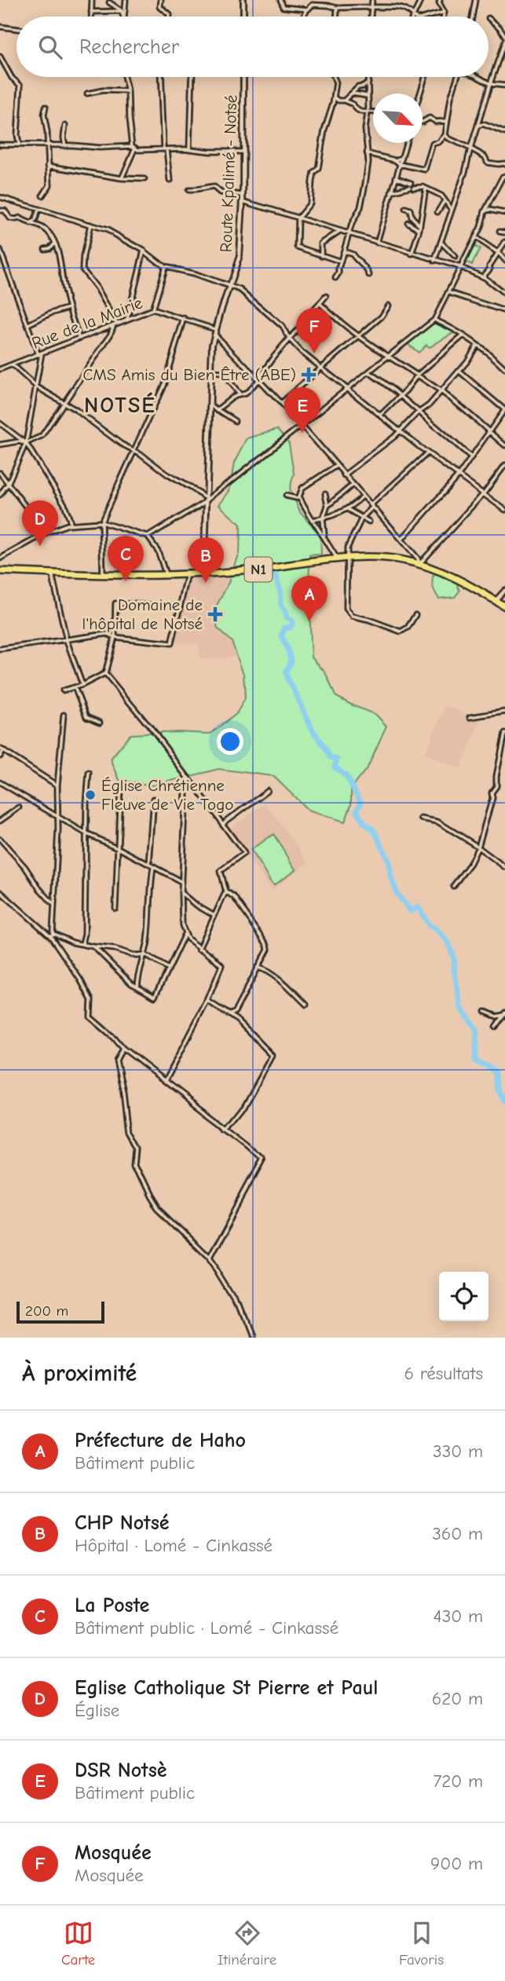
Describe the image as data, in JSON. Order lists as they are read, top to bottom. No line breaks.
{"streets":{"highway":["N1"],"main road":["Route Kpalimé - Notsé"],"street":["Rue de la Mairie"]},"crossings":[["Route Kpalimé - Notsé","Rue de la Mairie"],["Route Kpalimé - Notsé","N1"]],"districts":["NOTSÉ"],"places":{"health":["CMS Amis du Bien Être (ABE)","Domaine de l'hôpital de Notsé"],"other":["Église Chrétienne Fleuve de Vie Togo"]},"scale_bar":"200 m","north":"bottom right","page":{"search":"Rechercher","pins":["F","E","D","C","B","A"],"scale":"200 m","heading":["À proximité","6 résultats"],"list":[{"mark":"A","name":"Préfecture de Haho","note":"Bâtiment public","value":"330 m"},{"mark":"B","name":"CHP Notsé","note":"Hôpital · Lomé - Cinkassé","value":"360 m"},{"mark":"C","name":"La Poste","note":"Bâtiment public · Lomé - Cinkassé","value":"430 m"},{"mark":"D","name":"Eglise Catholique St Pierre et Paul","note":"Église","value":"620 m"},{"mark":"E","name":"DSR Notsè","note":"Bâtiment public","value":"720 m"},{"mark":"F","name":"Mosquée","note":"Mosquée","value":"900 m"}],"nav":["Carte","Itinéraire","Favoris"]}}
